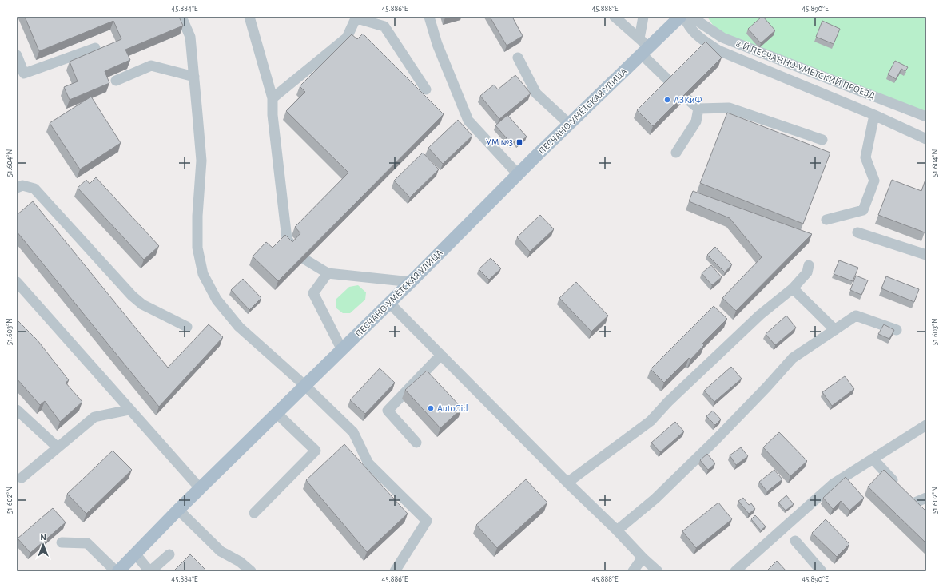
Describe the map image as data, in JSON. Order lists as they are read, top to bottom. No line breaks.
{"streets":{"main road":["ПЕСЧАНО-УМЁТСКАЯ УЛИЦА"],"street":["8-Й ПЕСЧАННО-УМЕТСКИЙ ПРОЕЗД"]},"places":{"other":["АЗКиФ","AutoGid"],"transit":["УМ №3"]},"north":"top","coordinates":["45.884°E","45.886°E","45.888°E","45.890°E","51.604°N","51.603°N","51.602°N"]}
